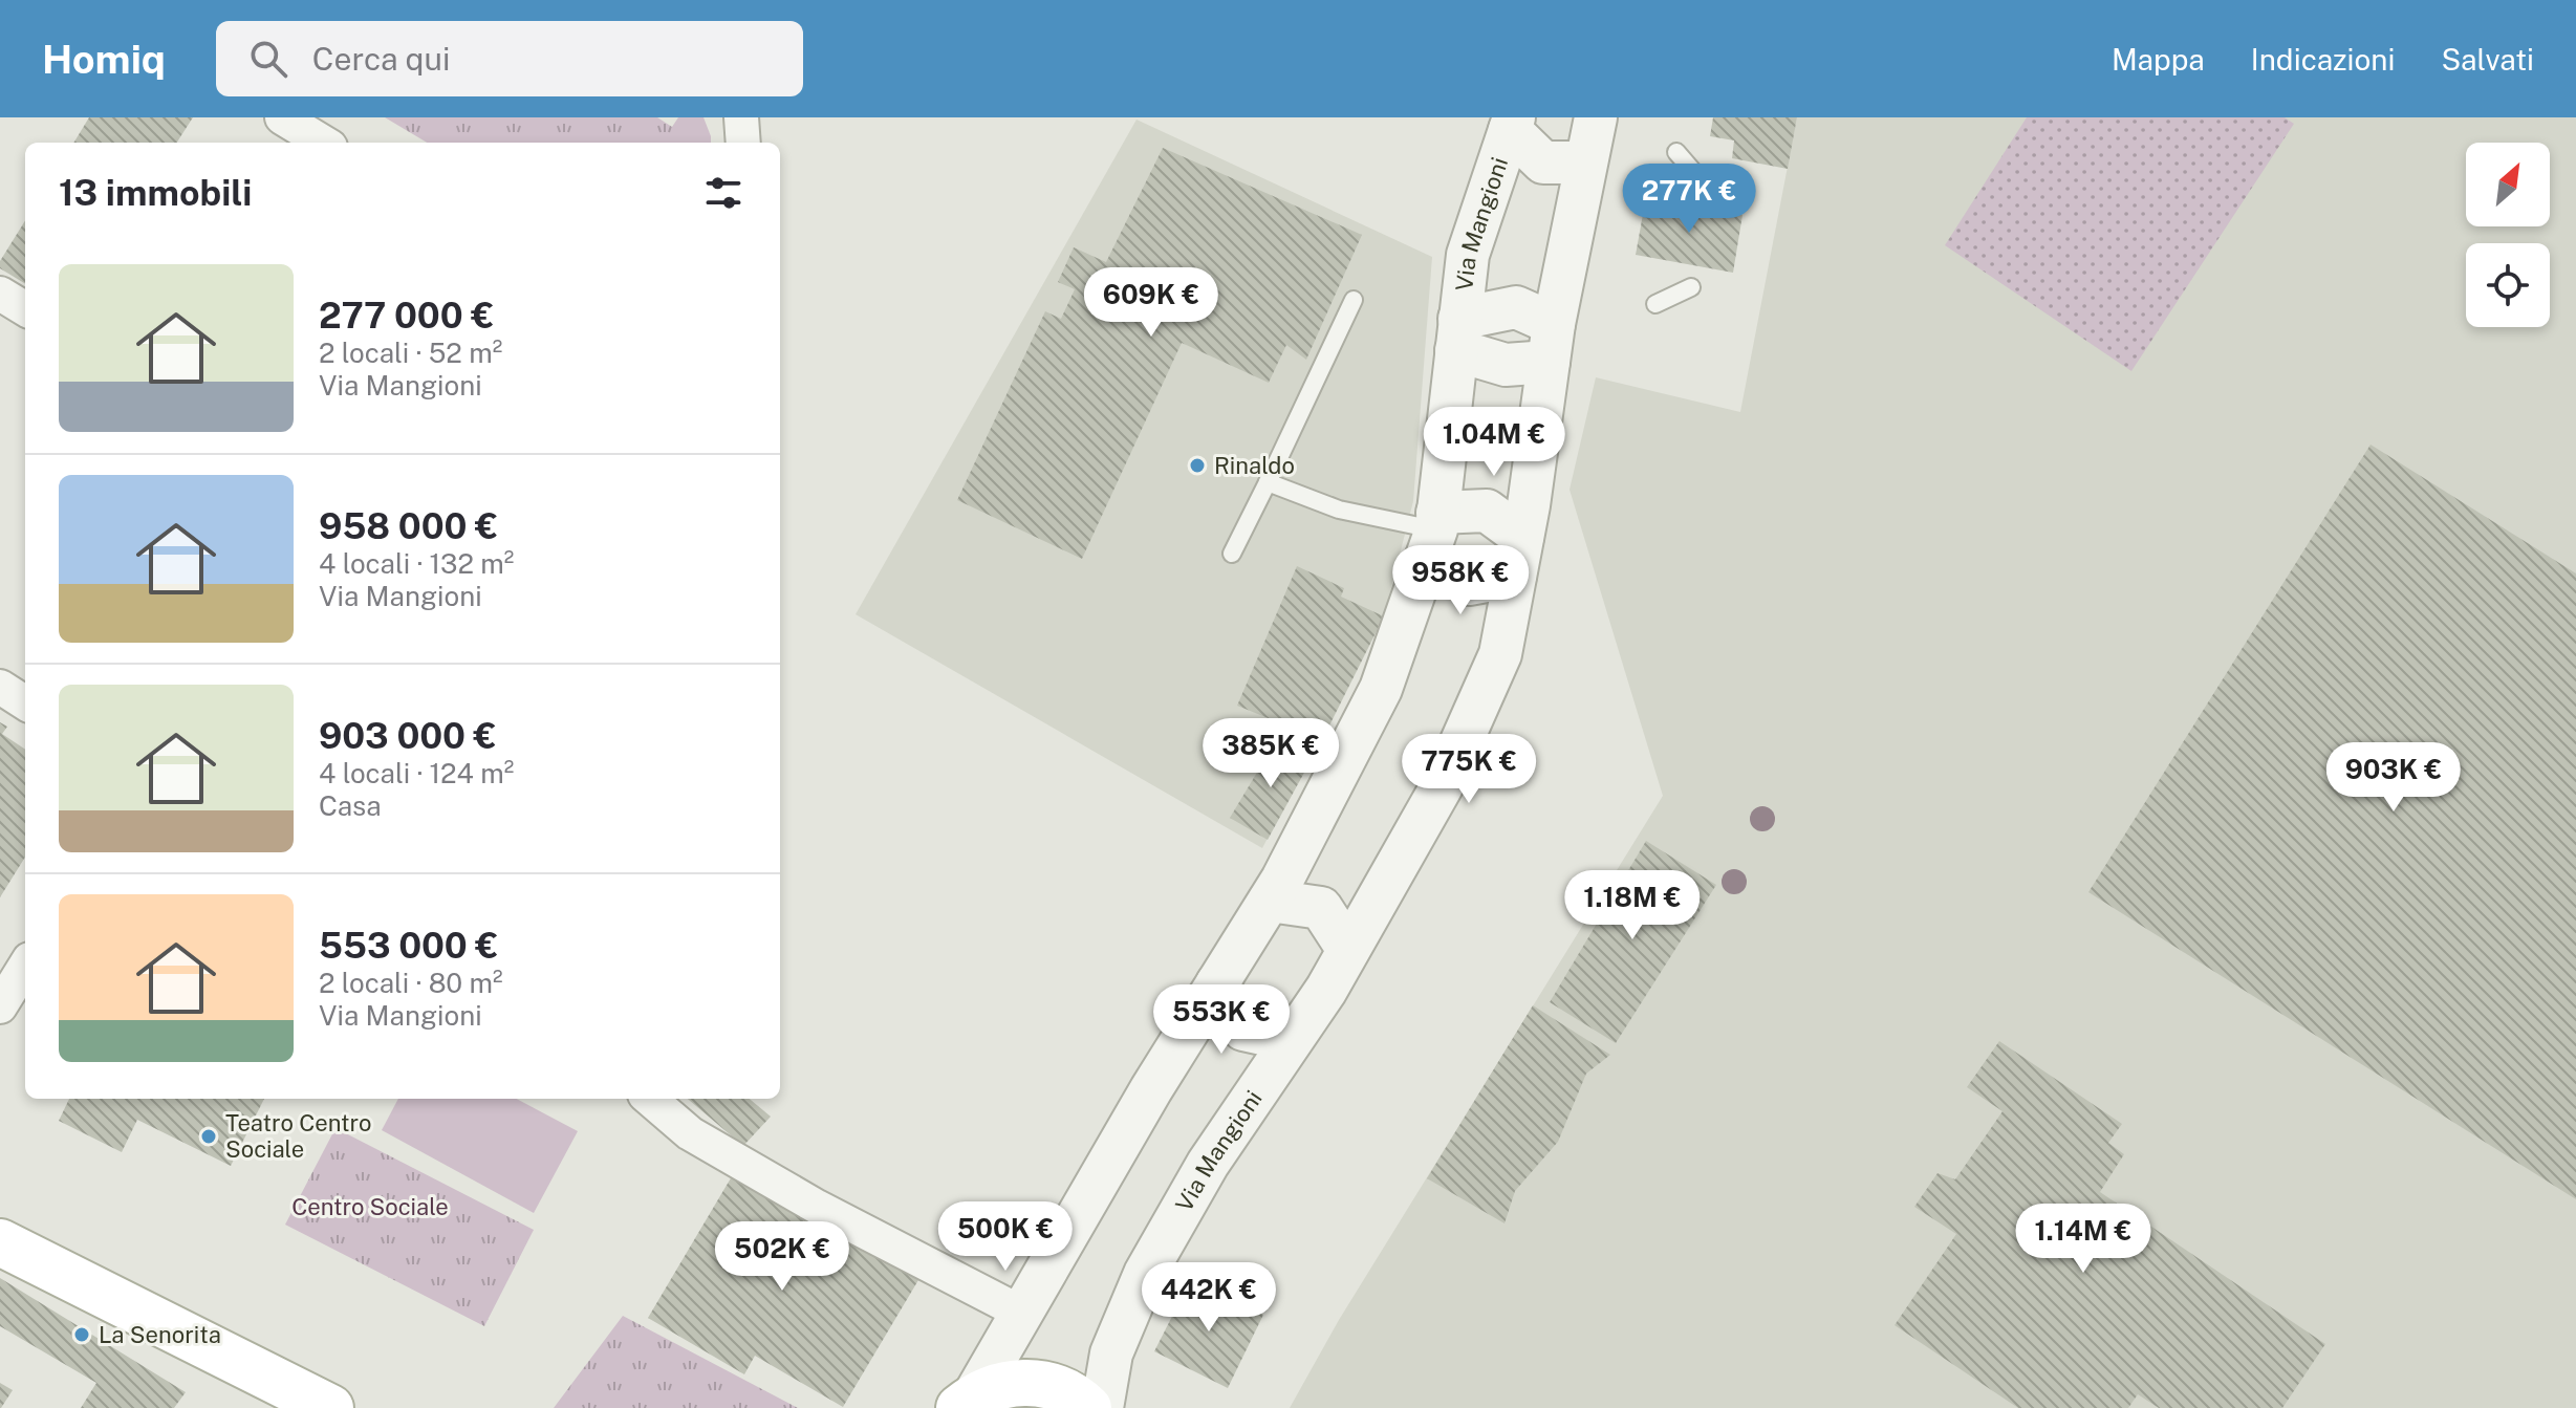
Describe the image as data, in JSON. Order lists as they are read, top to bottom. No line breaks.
{"streets":{"street":["Via Mangioni"]},"parks":["Centro Sociale"],"places":["Rinaldo","Teatro Centro Sociale","La Senorita"],"north":"top right","page":{"header":"Homiq","search":"Cerca qui","nav":["Mappa","Indicazioni","Salvati"],"heading":"13 immobili","price":["277K €","609K €","1.04M €","958K €","385K €","775K €","903K €","1.18M €","553K €","500K €","1.14M €","502K €","442K €"],"list":[{"name":"277 000 €","note":"2 locali · 52 m² · Via Mangioni"},{"name":"958 000 €","note":"4 locali · 132 m² · Via Mangioni"},{"name":"903 000 €","note":"4 locali · 124 m² · Casa"},{"name":"553 000 €","note":"2 locali · 80 m² · Via Mangioni"}]}}
